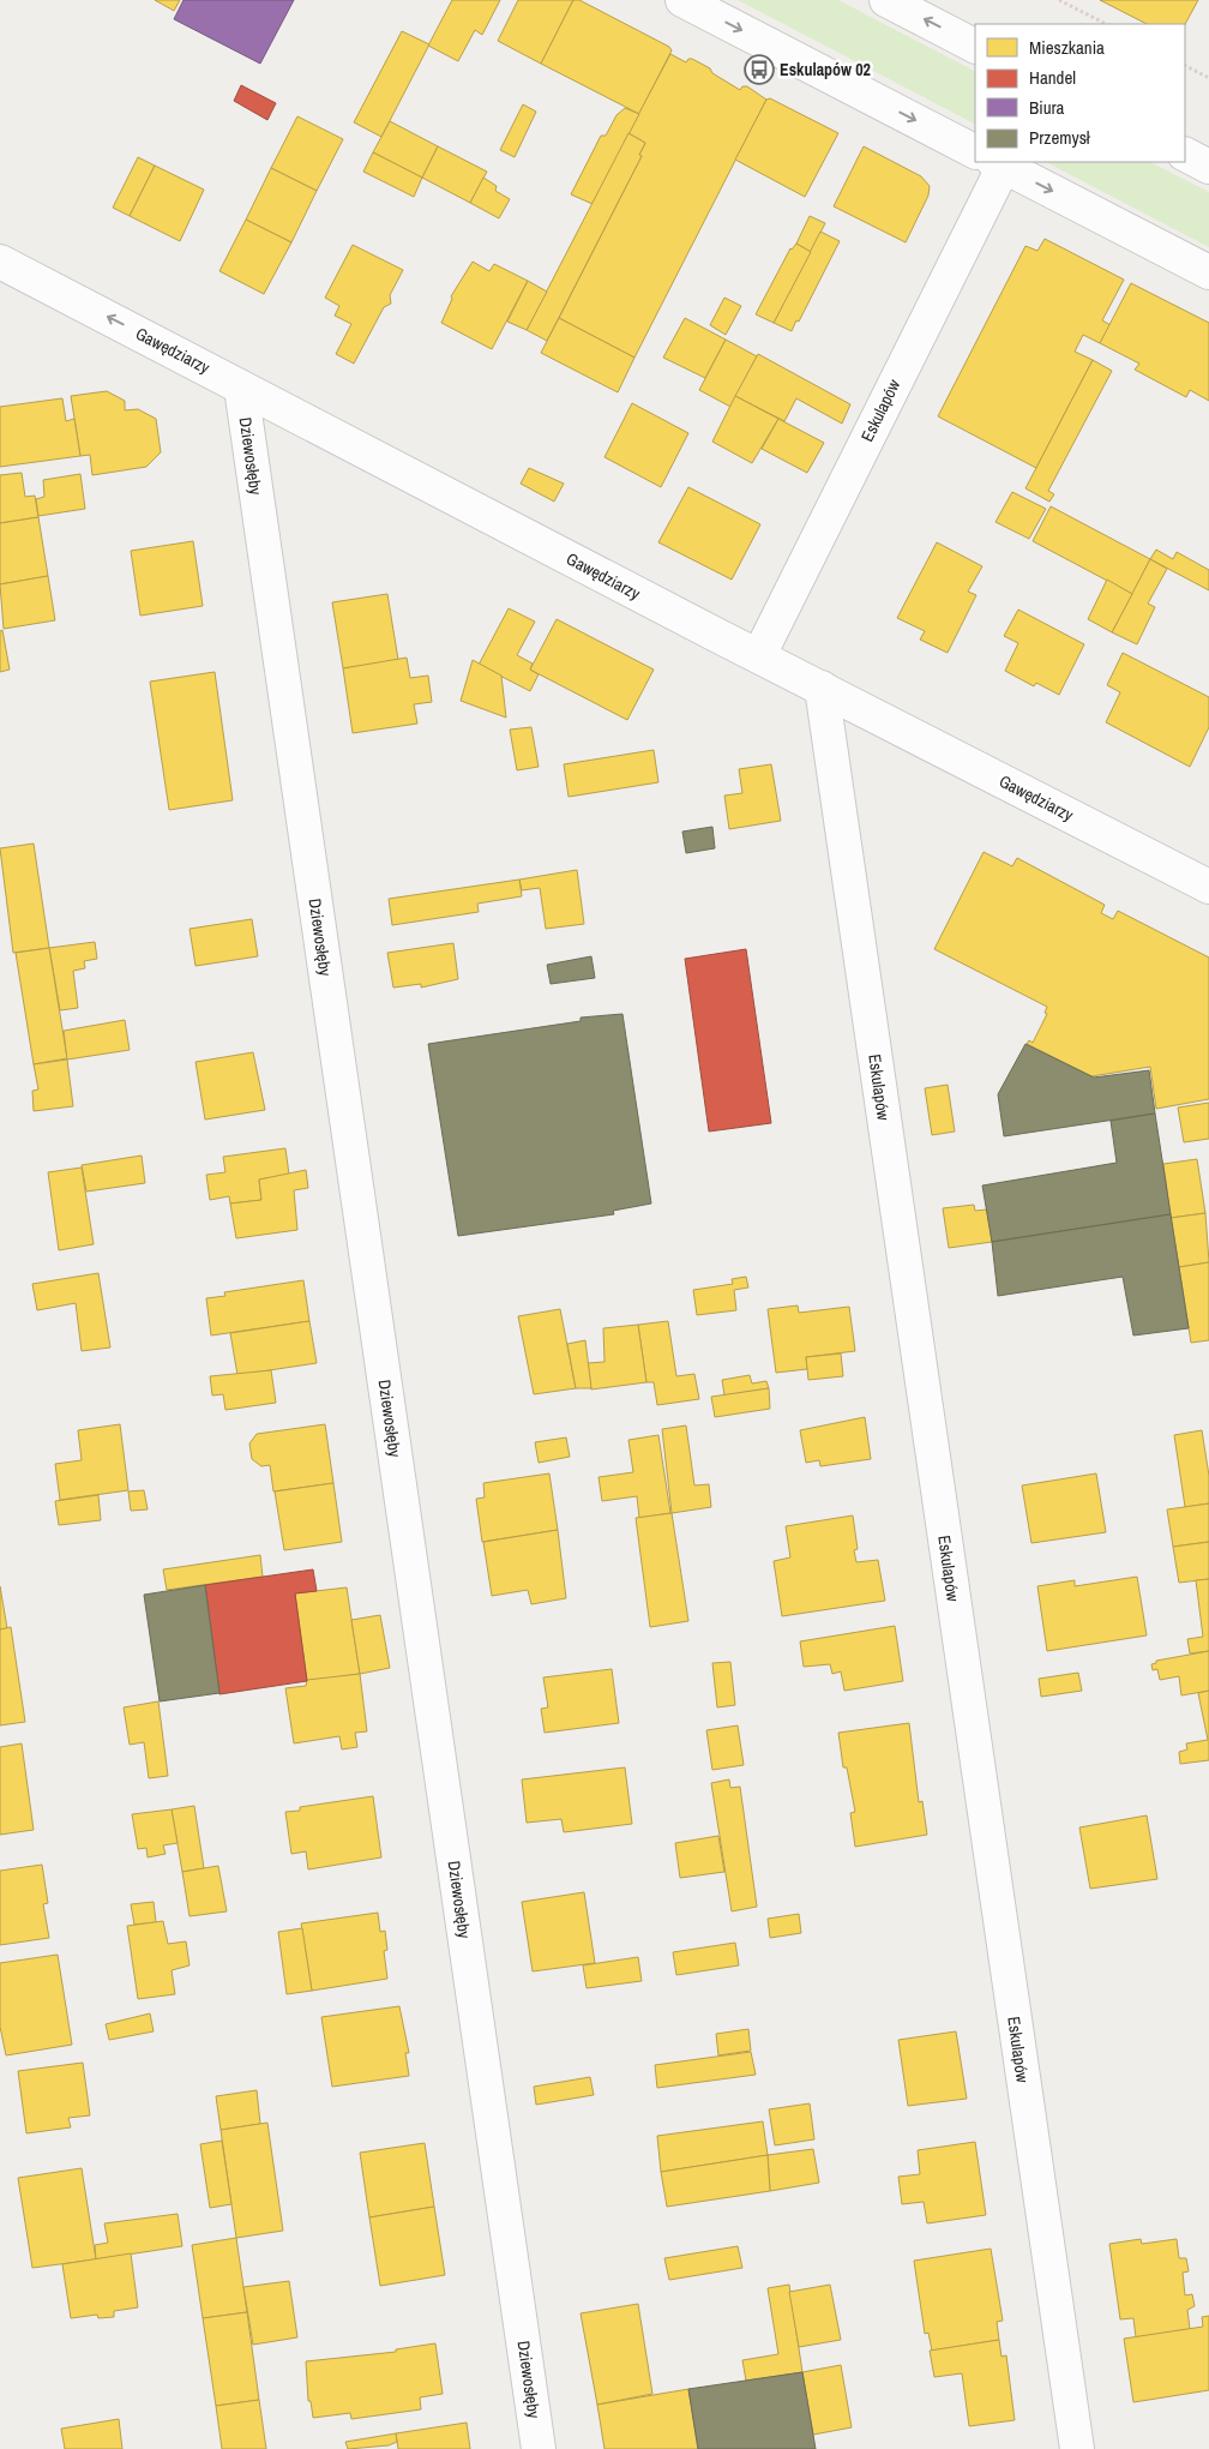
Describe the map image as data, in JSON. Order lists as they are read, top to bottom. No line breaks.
{"streets":{"street":["Gawędziarzy","Eskulapów","Dziewosłęby"]},"crossings":[["Gawędziarzy","Eskulapów"],["Gawędziarzy","Dziewosłęby"]],"places":{"bus stop":["Eskulapów 02"]},"legend":["Mieszkania","Handel","Biura","Przemysł"]}
